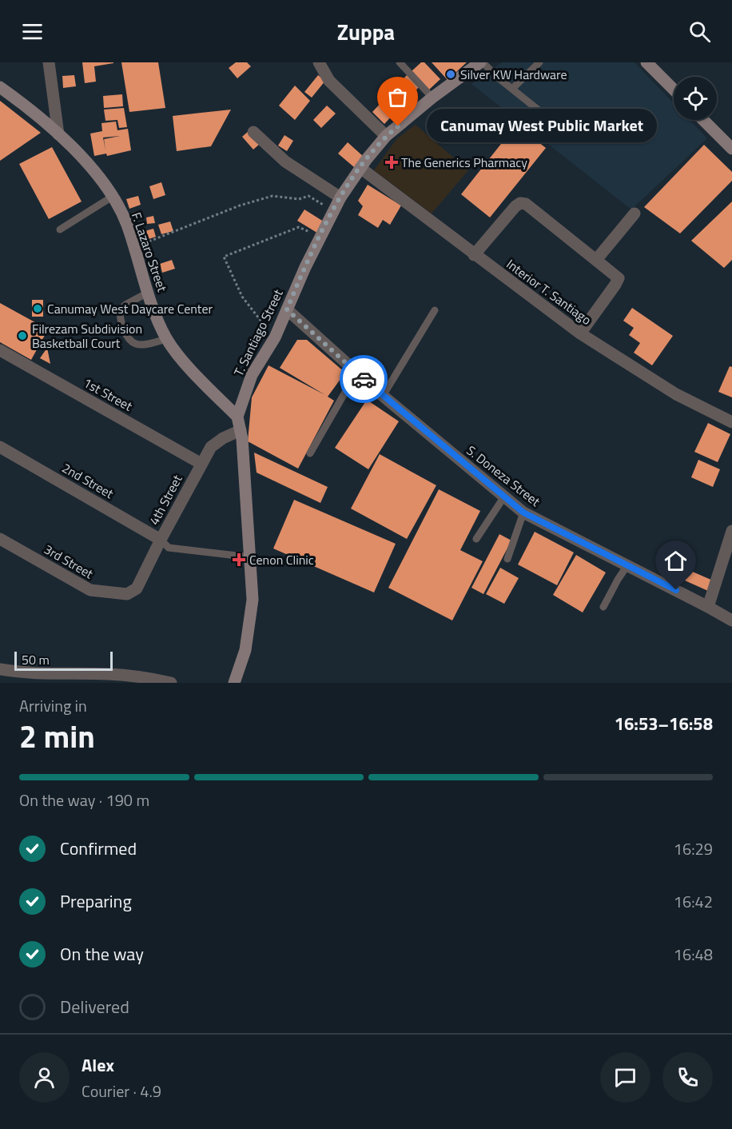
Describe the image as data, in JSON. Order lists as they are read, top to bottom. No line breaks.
{"streets":{"main road":["F. Lazaro Street","T. Santiago Street"],"street":["Interior T. Santiago","1st Street","S. Doneza Street","2nd Street","4th Street","3rd Street"]},"crossings":[["F. Lazaro Street","T. Santiago Street"],["Interior T. Santiago","T. Santiago Street"],["T. Santiago Street","S. Doneza Street"],["1st Street","4th Street"],["2nd Street","4th Street"],["4th Street","3rd Street"]],"places":{"other":["Silver KW Hardware","Canumay West Public Market","Canumay West Daycare Center","Filrezam Subdivision Basketball Court"],"health":["The Generics Pharmacy","Cenon Clinic"]},"scale_bar":"50 m","page":{"header":"Zuppa","bubble":"Canumay West Public Market","scale":"50 m","heading":["2 min","Arriving in","16:53–16:58"],"panel":["Alex","Courier · 4.9"],"bar":"On the way · 190 m","list":[["Confirmed","16:29"],["Preparing","16:42"],["On the way","16:48"],"Delivered"]}}
